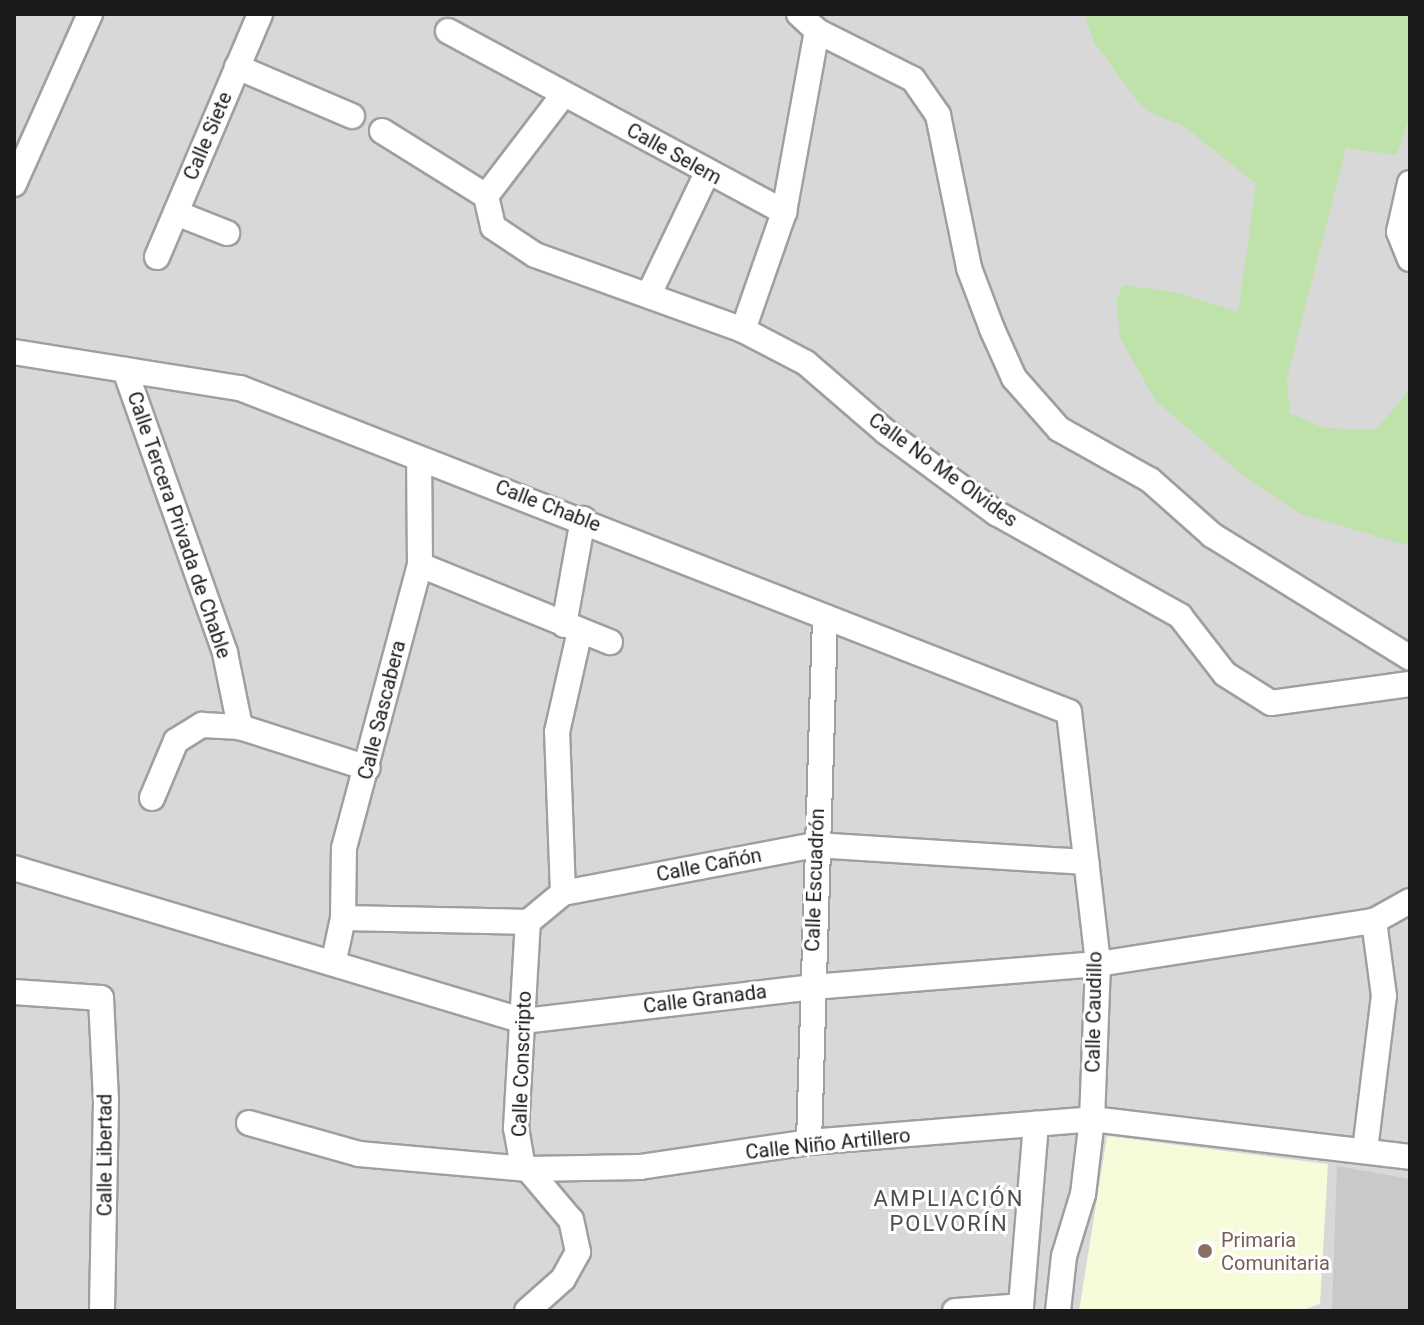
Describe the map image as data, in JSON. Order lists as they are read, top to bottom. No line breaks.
{"streets":{"street":["Calle Siete","Calle Selem","Calle No Me Olvides","Calle Chable","Calle Tercera Privada de Chable","Calle Sascabera","Calle Cañón","Calle Escuadrón","Calle Granada","Calle Caudillo","Calle Conscripto","Calle Niño Artillero","Calle Libertad"]},"crossings":[["Calle Chable","Calle Tercera Privada de Chable"],["Calle Chable","Calle Sascabera"],["Calle Chable","Calle Escuadrón"],["Calle Chable","Calle Caudillo"],["Calle Sascabera","Calle Granada"],["Calle Cañón","Calle Escuadrón"],["Calle Cañón","Calle Caudillo"],["Calle Cañón","Calle Conscripto"],["Calle Escuadrón","Calle Granada"],["Calle Escuadrón","Calle Niño Artillero"],["Calle Granada","Calle Caudillo"],["Calle Granada","Calle Conscripto"],["Calle Caudillo","Calle Niño Artillero"],["Calle Conscripto","Calle Niño Artillero"]],"districts":["AMPLIACIÓN POLVORÍN"],"places":["Primaria Comunitaria"]}
